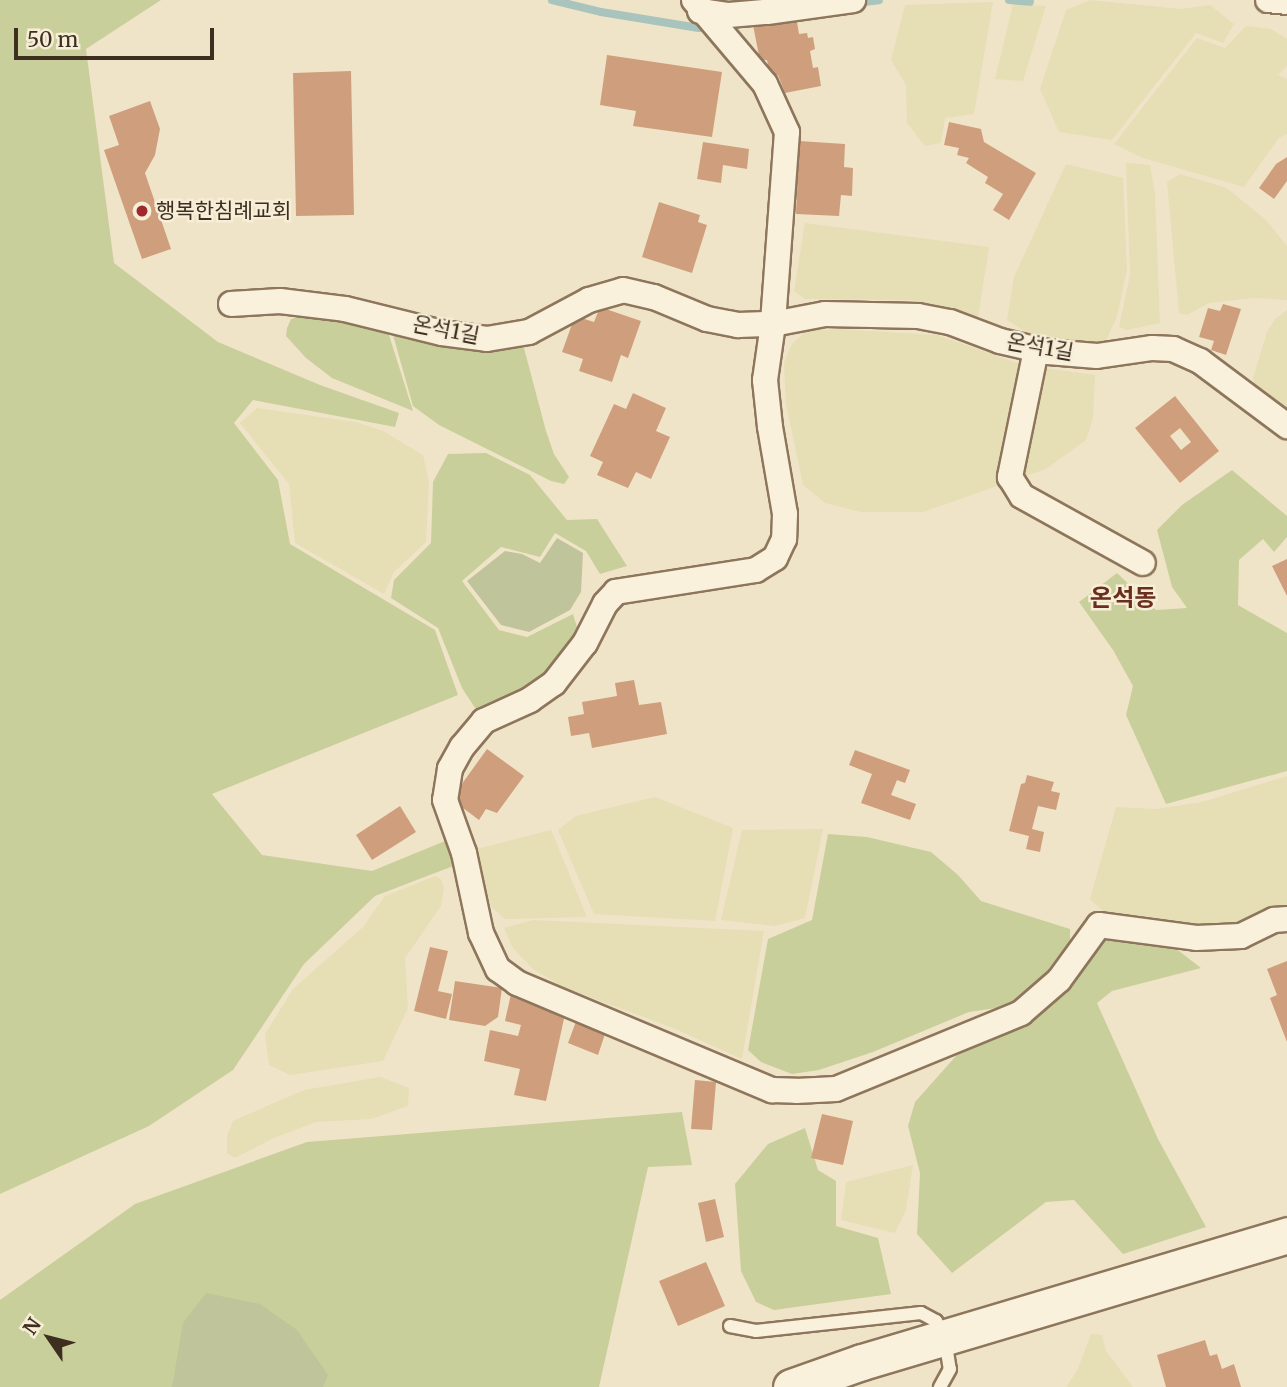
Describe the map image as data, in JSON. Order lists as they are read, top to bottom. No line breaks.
{"streets":{"street":["온석1길"]},"districts":["온석동"],"places":["행복한침례교회"],"scale_bar":"50 m","north":"top left"}
